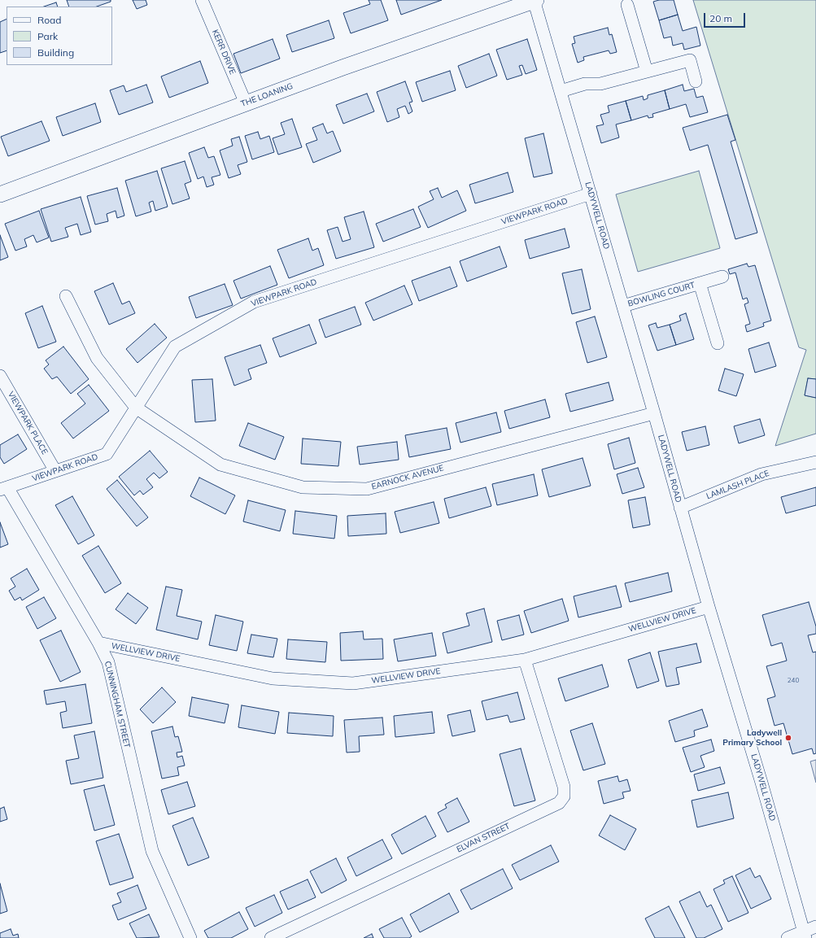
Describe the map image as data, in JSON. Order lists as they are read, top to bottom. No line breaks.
{"streets":{"street":["KERR DRIVE","THE LOANING","VIEWPARK ROAD","LADYWELL ROAD","BOWLING COURT","VIEWPARK PLACE","EARNOCK AVENUE","LAMLASH PLACE","WELLVIEW DRIVE","CUNNINGHAM STREET","ELVAN STREET"]},"crossings":[["KERR DRIVE","THE LOANING"],["THE LOANING","LADYWELL ROAD"],["VIEWPARK ROAD","LADYWELL ROAD"],["VIEWPARK ROAD","VIEWPARK PLACE"],["VIEWPARK ROAD","EARNOCK AVENUE"],["VIEWPARK ROAD","CUNNINGHAM STREET"],["LADYWELL ROAD","BOWLING COURT"],["LADYWELL ROAD","EARNOCK AVENUE"],["LADYWELL ROAD","LAMLASH PLACE"],["LADYWELL ROAD","WELLVIEW DRIVE"],["WELLVIEW DRIVE","CUNNINGHAM STREET"],["WELLVIEW DRIVE","ELVAN STREET"]],"places":["Ladywell Primary School"],"house_numbers":["240"],"legend":["Road","Park","Building"],"scale_bar":"20 m"}
